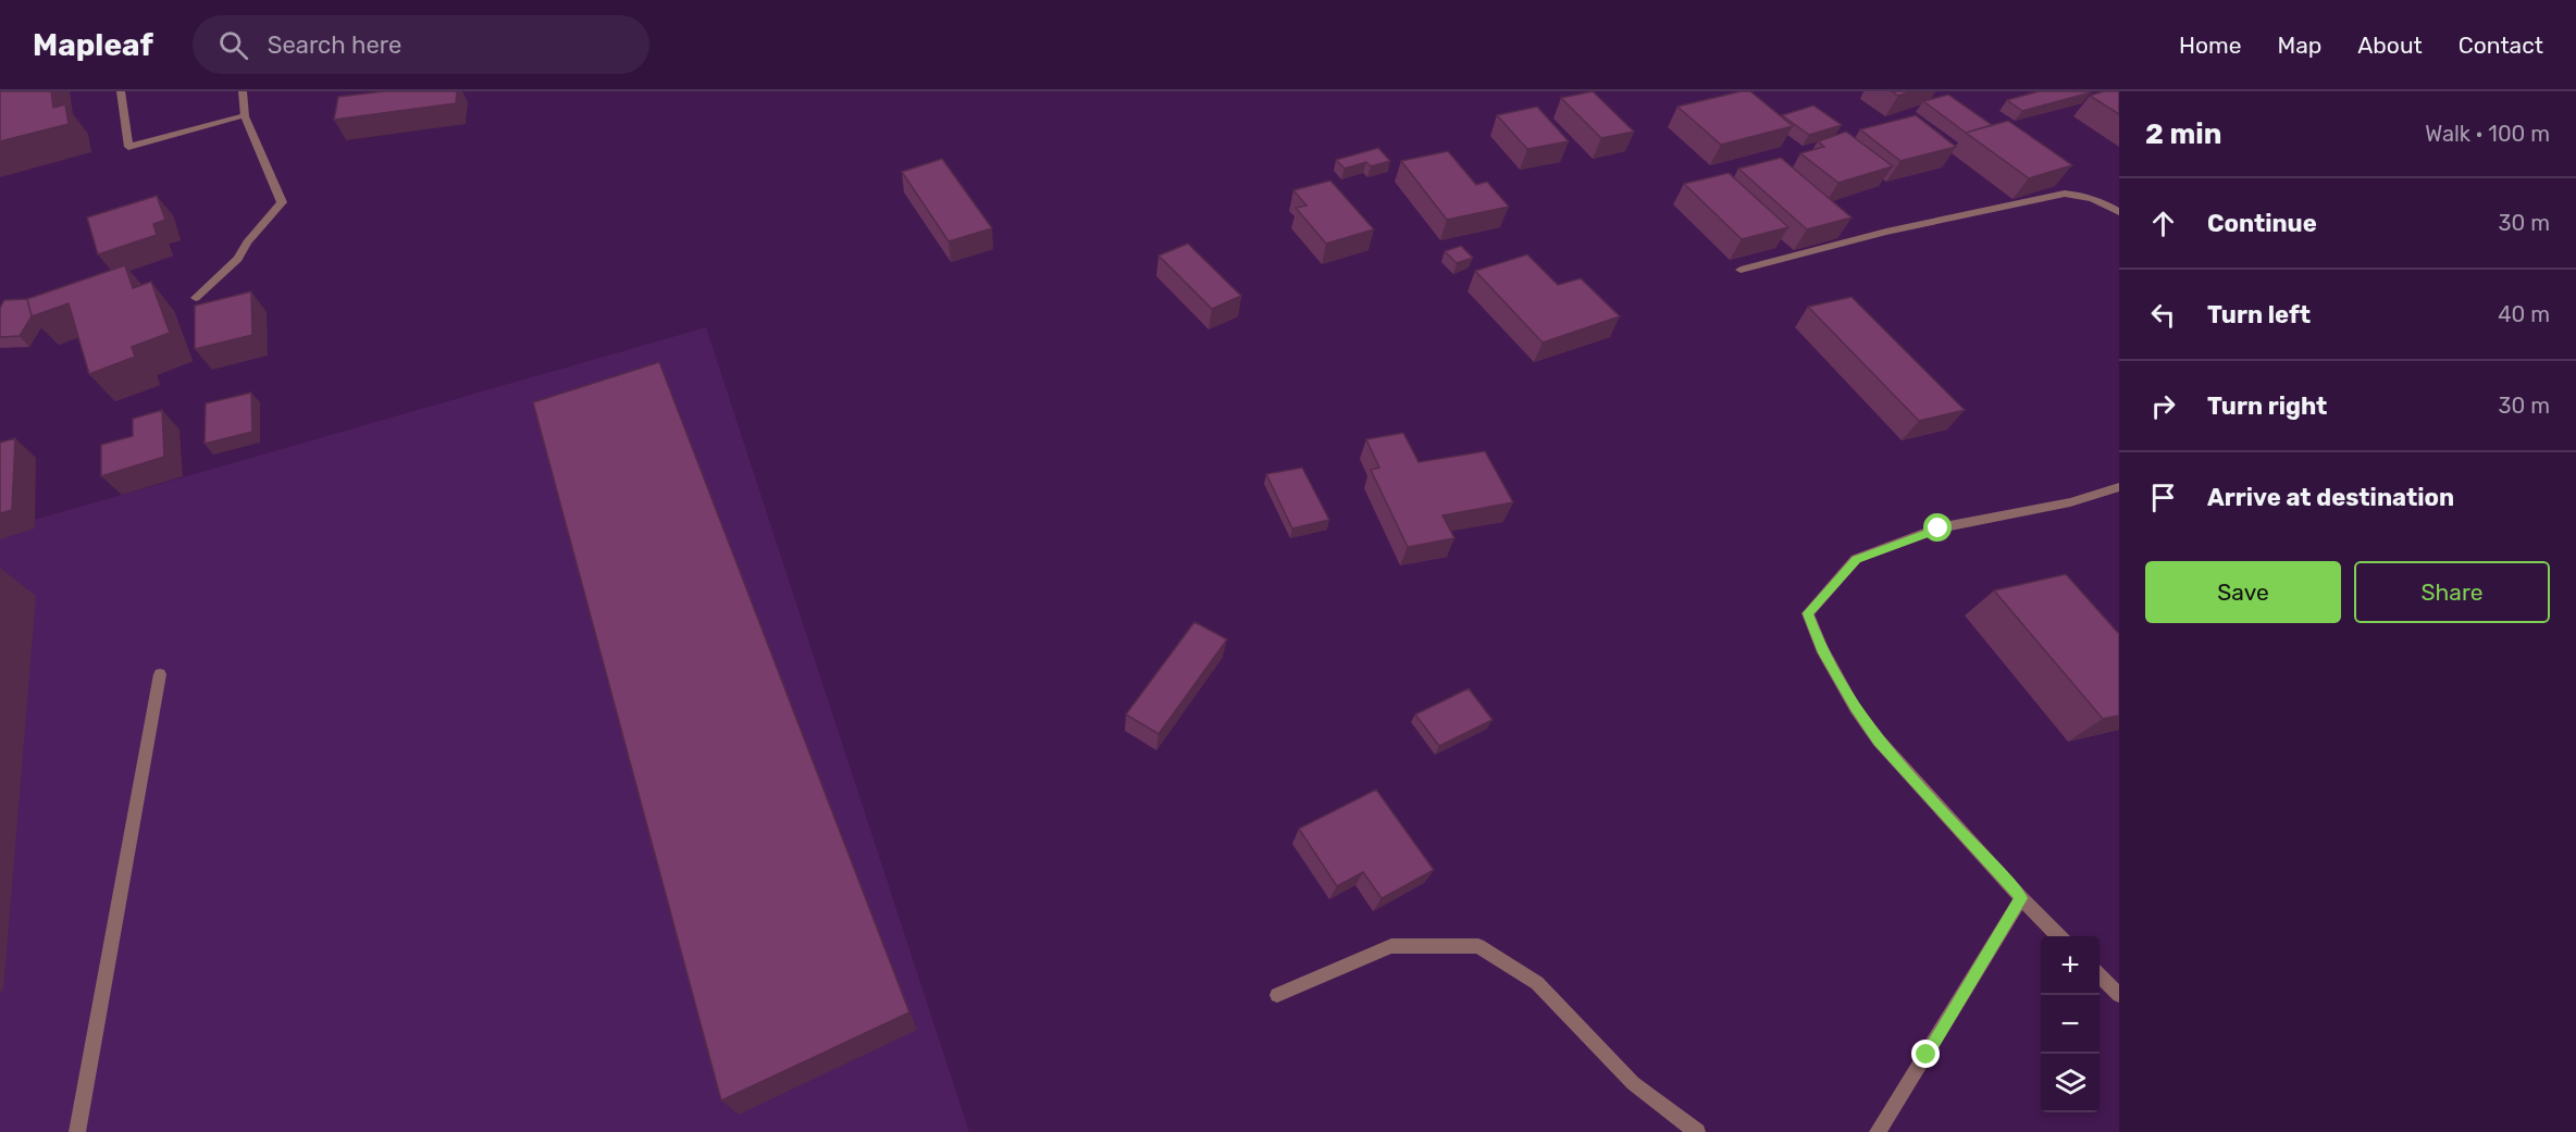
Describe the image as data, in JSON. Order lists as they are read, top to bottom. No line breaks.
{"page":{"header":"Mapleaf","search":"Search here","nav":["Home","Map","About","Contact"],"heading":["2 min","Walk · 100 m"],"list":[["Continue","30 m"],["Turn left","40 m"],["Turn right","30 m"],"Arrive at destination"],"buttons":["Save","Share"],"map_buttons":["+","−"]}}
